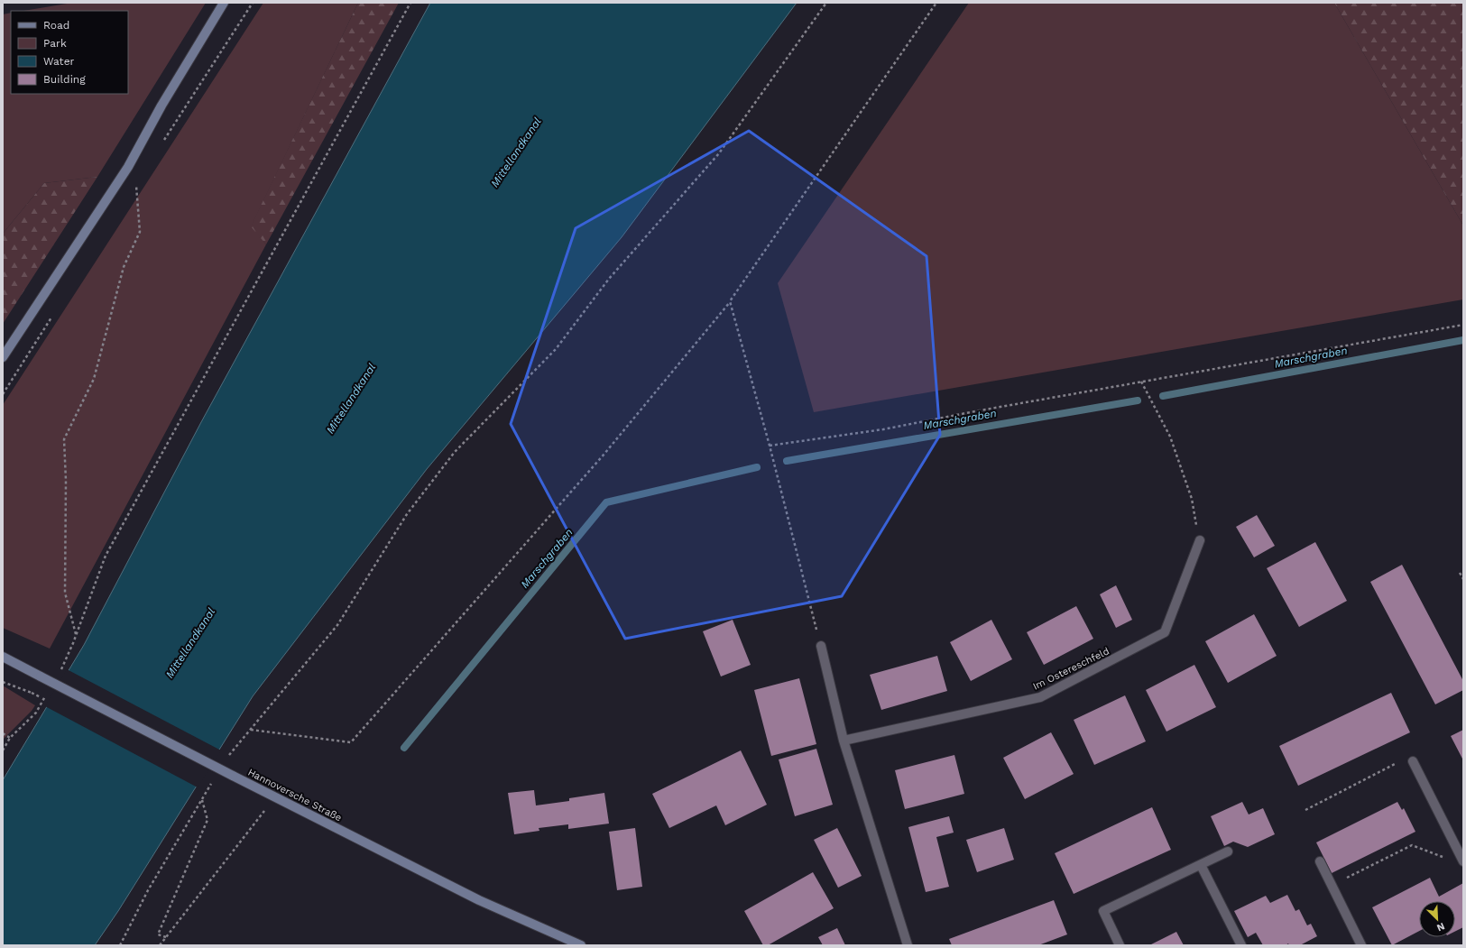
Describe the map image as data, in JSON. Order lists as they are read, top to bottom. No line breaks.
{"streets":{"main road":["Hannoversche Straße"],"street":["Im Ostereschfeld"]},"water":["Mittellandkanal","Marschgraben"],"legend":["Road","Park","Water","Building"],"north":"bottom right"}
